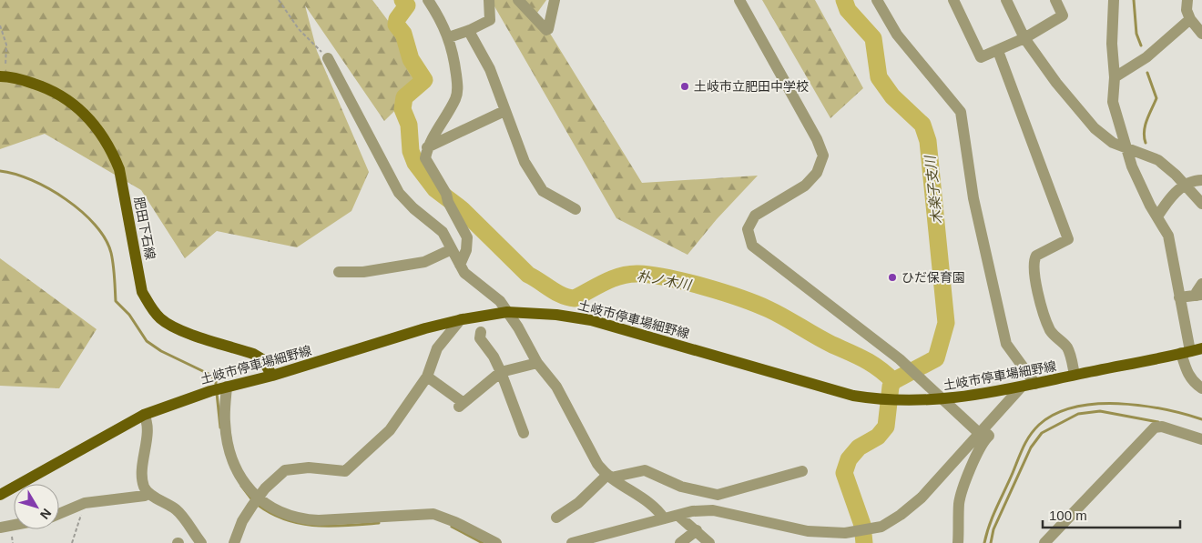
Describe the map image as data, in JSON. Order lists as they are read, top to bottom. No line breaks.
{"streets":{"main road":["肥田下石線","土岐市停車場細野線"]},"crossings":[["肥田下石線","土岐市停車場細野線"]],"water":["木楽子支川","朴ノ木川"],"places":["土岐市立肥田中学校","ひだ保育園"],"scale_bar":"100 m","north":"bottom right"}
